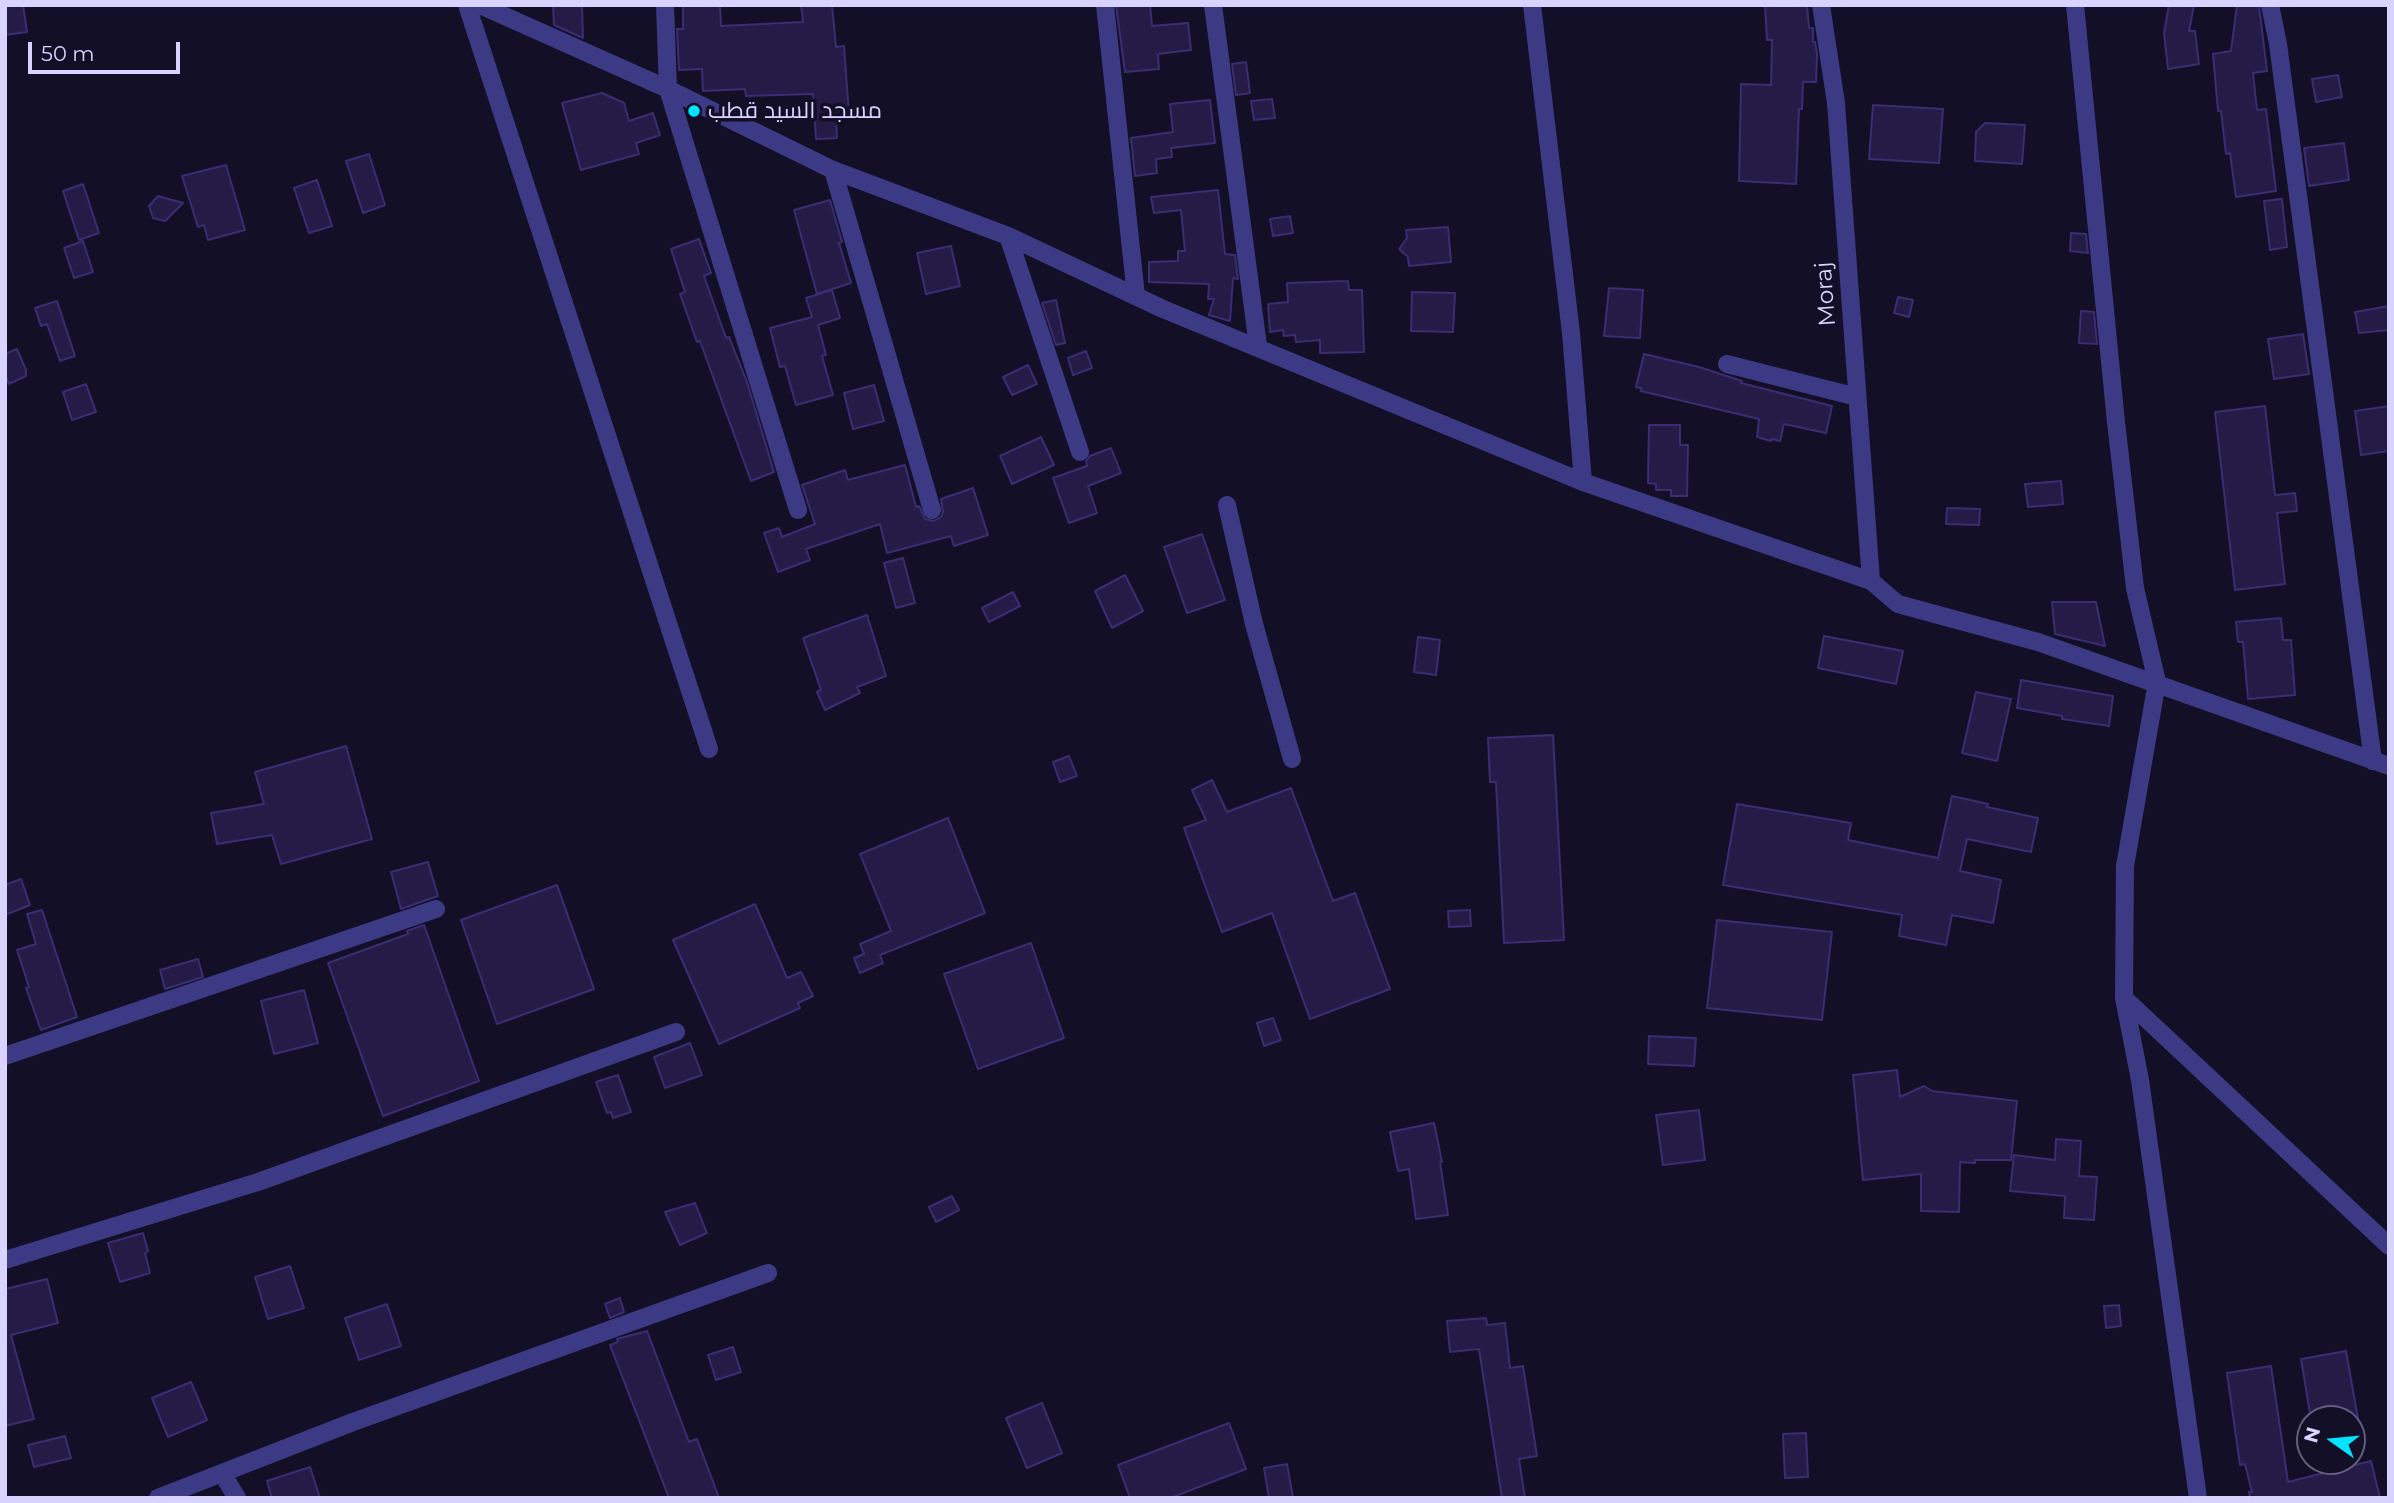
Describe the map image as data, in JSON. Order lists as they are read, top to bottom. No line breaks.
{"streets":{"street":["Moraj"]},"places":["مسجد السيد قطب"],"scale_bar":"50 m","north":"left"}
